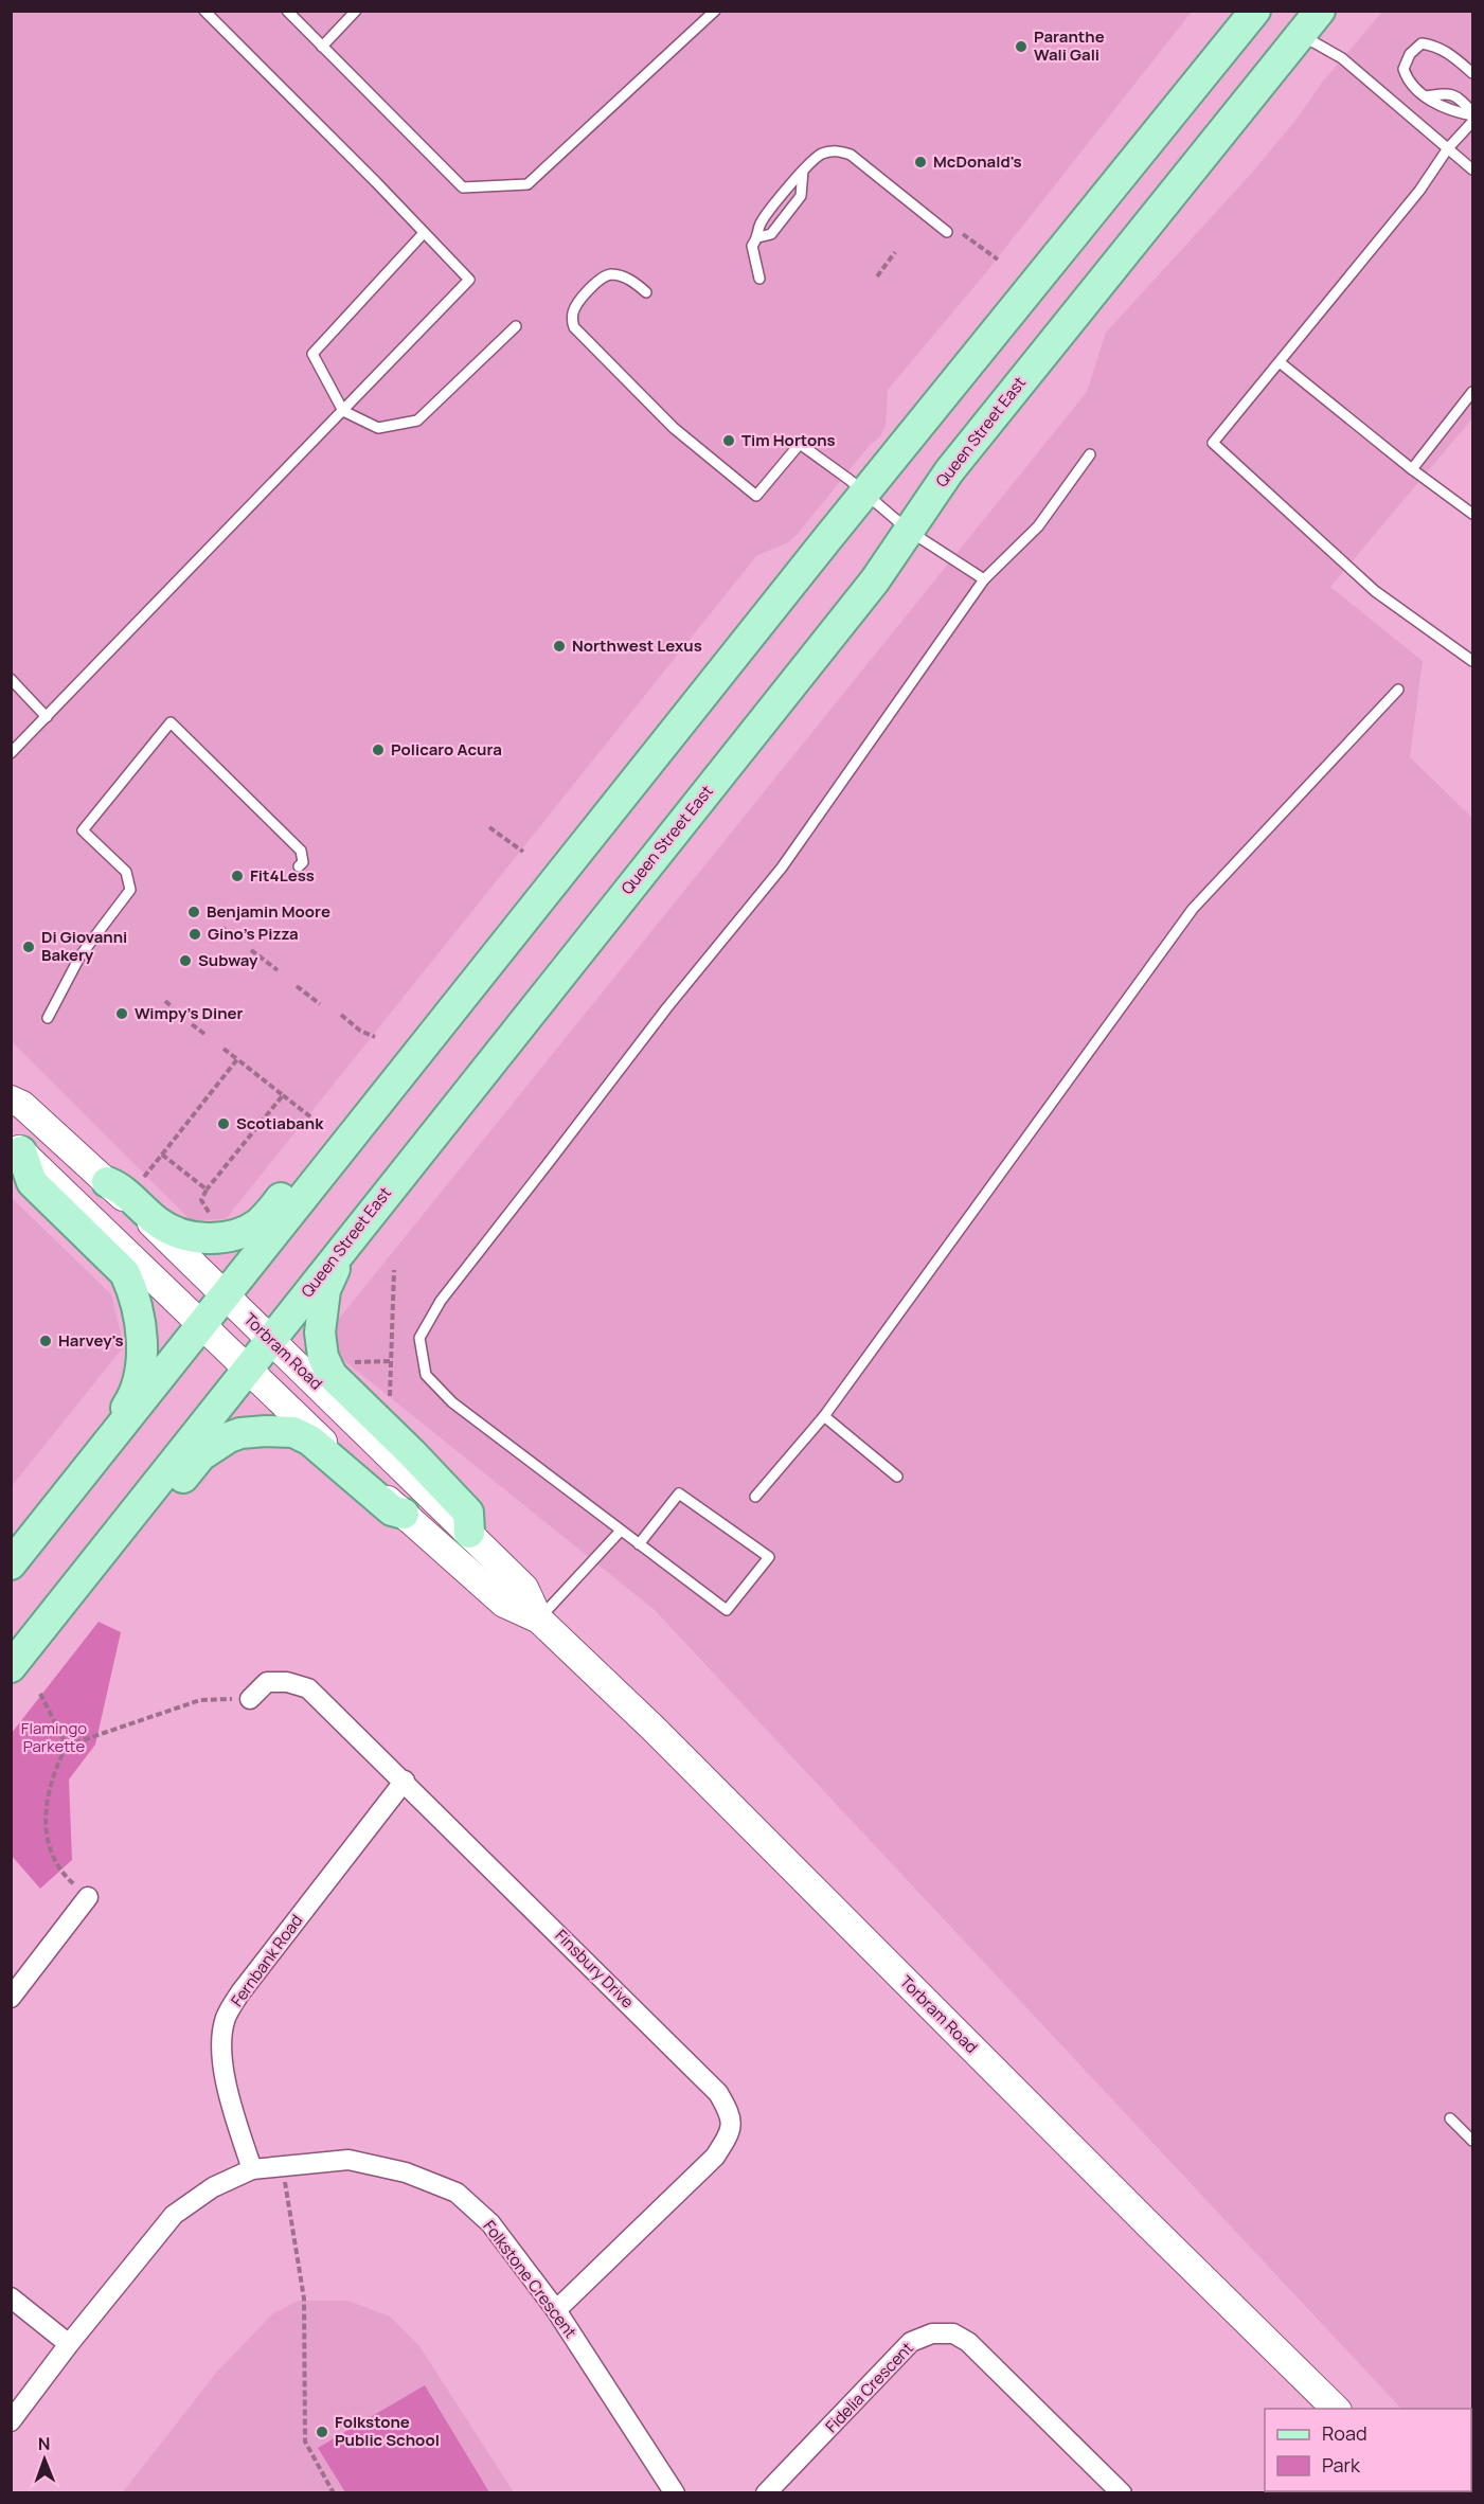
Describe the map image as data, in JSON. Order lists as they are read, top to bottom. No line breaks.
{"streets":{"main road":["Queen Street East","Torbram Road"],"street":["Fernbank Road","Finsbury Drive","Folkstone Crescent","Fidelia Crescent"]},"crossings":[["Queen Street East","Torbram Road"],["Fernbank Road","Finsbury Drive"],["Fernbank Road","Folkstone Crescent"],["Finsbury Drive","Folkstone Crescent"]],"parks":["Flamingo Parkette"],"places":["Paranthe Wali Gali","McDonald's","Tim Hortons","Northwest Lexus","Policaro Acura","Fit4Less","Benjamin Moore","Gino's Pizza","Di Giovanni Bakery","Subway","Wimpy's Diner","Scotiabank","Harvey's","Folkstone Public School"],"legend":["Road","Park"],"north":"top"}
